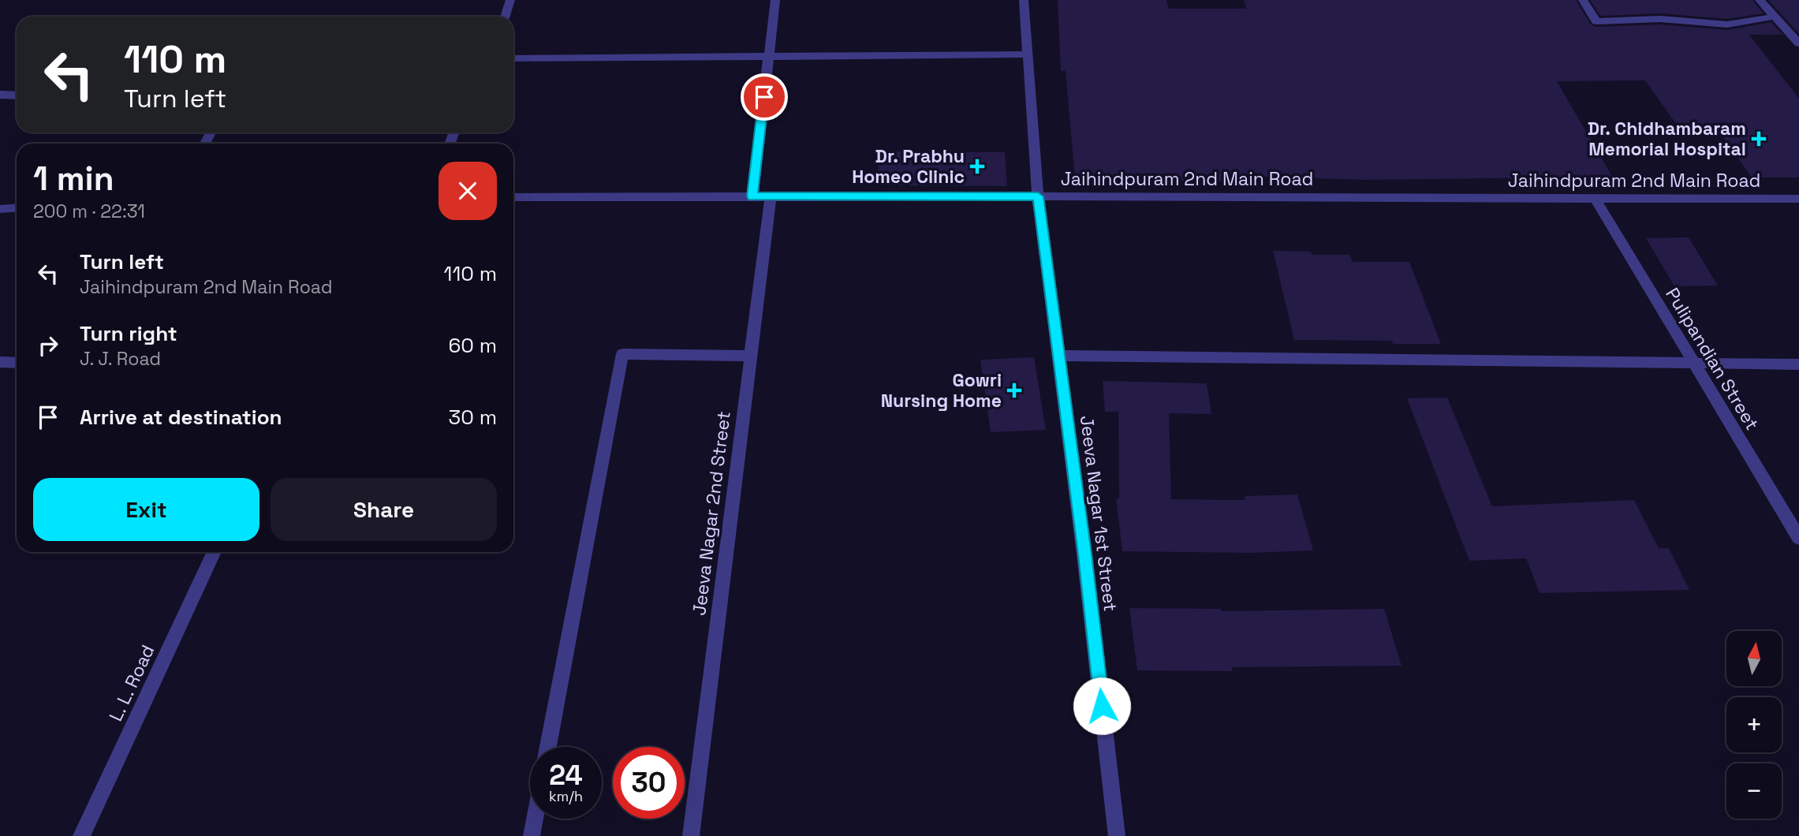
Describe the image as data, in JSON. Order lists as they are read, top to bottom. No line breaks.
{"streets":{"street":["Jaihindpuram 2nd Main Road","Pulipandian Street","Jeeva Nagar 2nd Street","Jeeva Nagar 1st Street","L. L. Road"]},"crossings":[["Jaihindpuram 2nd Main Road","Pulipandian Street"],["Jaihindpuram 2nd Main Road","Jeeva Nagar 2nd Street"],["Jaihindpuram 2nd Main Road","Jeeva Nagar 1st Street"]],"places":{"health":["Dr. Chidhambaram Memorial Hospital","Dr. Prabhu Homeo Clinic","Gowri Nursing Home"]},"north":"top","page":{"turn":["110 m","Turn left"],"heading":["1 min","200 m · 22:31"],"list":[{"name":"Turn left","note":"Jaihindpuram 2nd Main Road","value":"110 m"},{"name":"Turn right","note":"J. J. Road","value":"60 m"},{"name":"Arrive at destination","value":"30 m"}],"buttons":["Exit","Share"],"map_buttons":["+","−"],"speed":"24 km/h","limit":"30"}}
